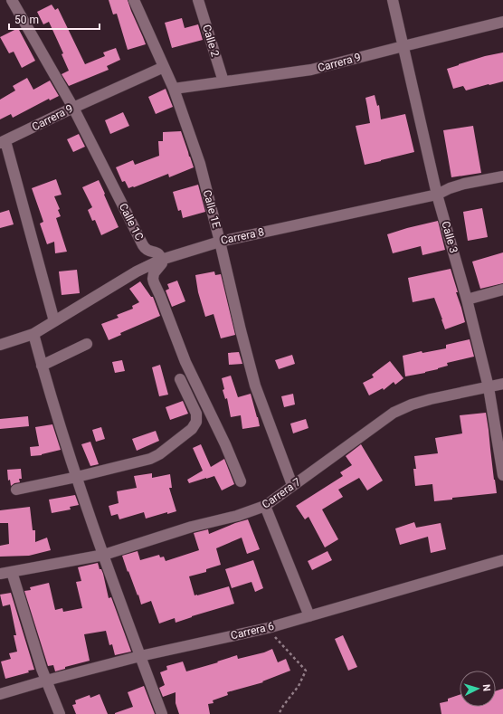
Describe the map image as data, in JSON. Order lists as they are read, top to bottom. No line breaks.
{"streets":{"street":["Calle 2","Carrera 9","Calle 1E","Calle 1C","Carrera 8","Calle 3","Carrera 7","Carrera 6"]},"crossings":[["Calle 2","Carrera 9"],["Carrera 9","Calle 1E"],["Carrera 9","Calle 1C"],["Carrera 9","Calle 3"],["Calle 1E","Carrera 8"],["Calle 1E","Carrera 7"],["Calle 1C","Carrera 8"],["Carrera 8","Calle 3"],["Calle 3","Carrera 7"]],"scale_bar":"50 m","north":"right"}
